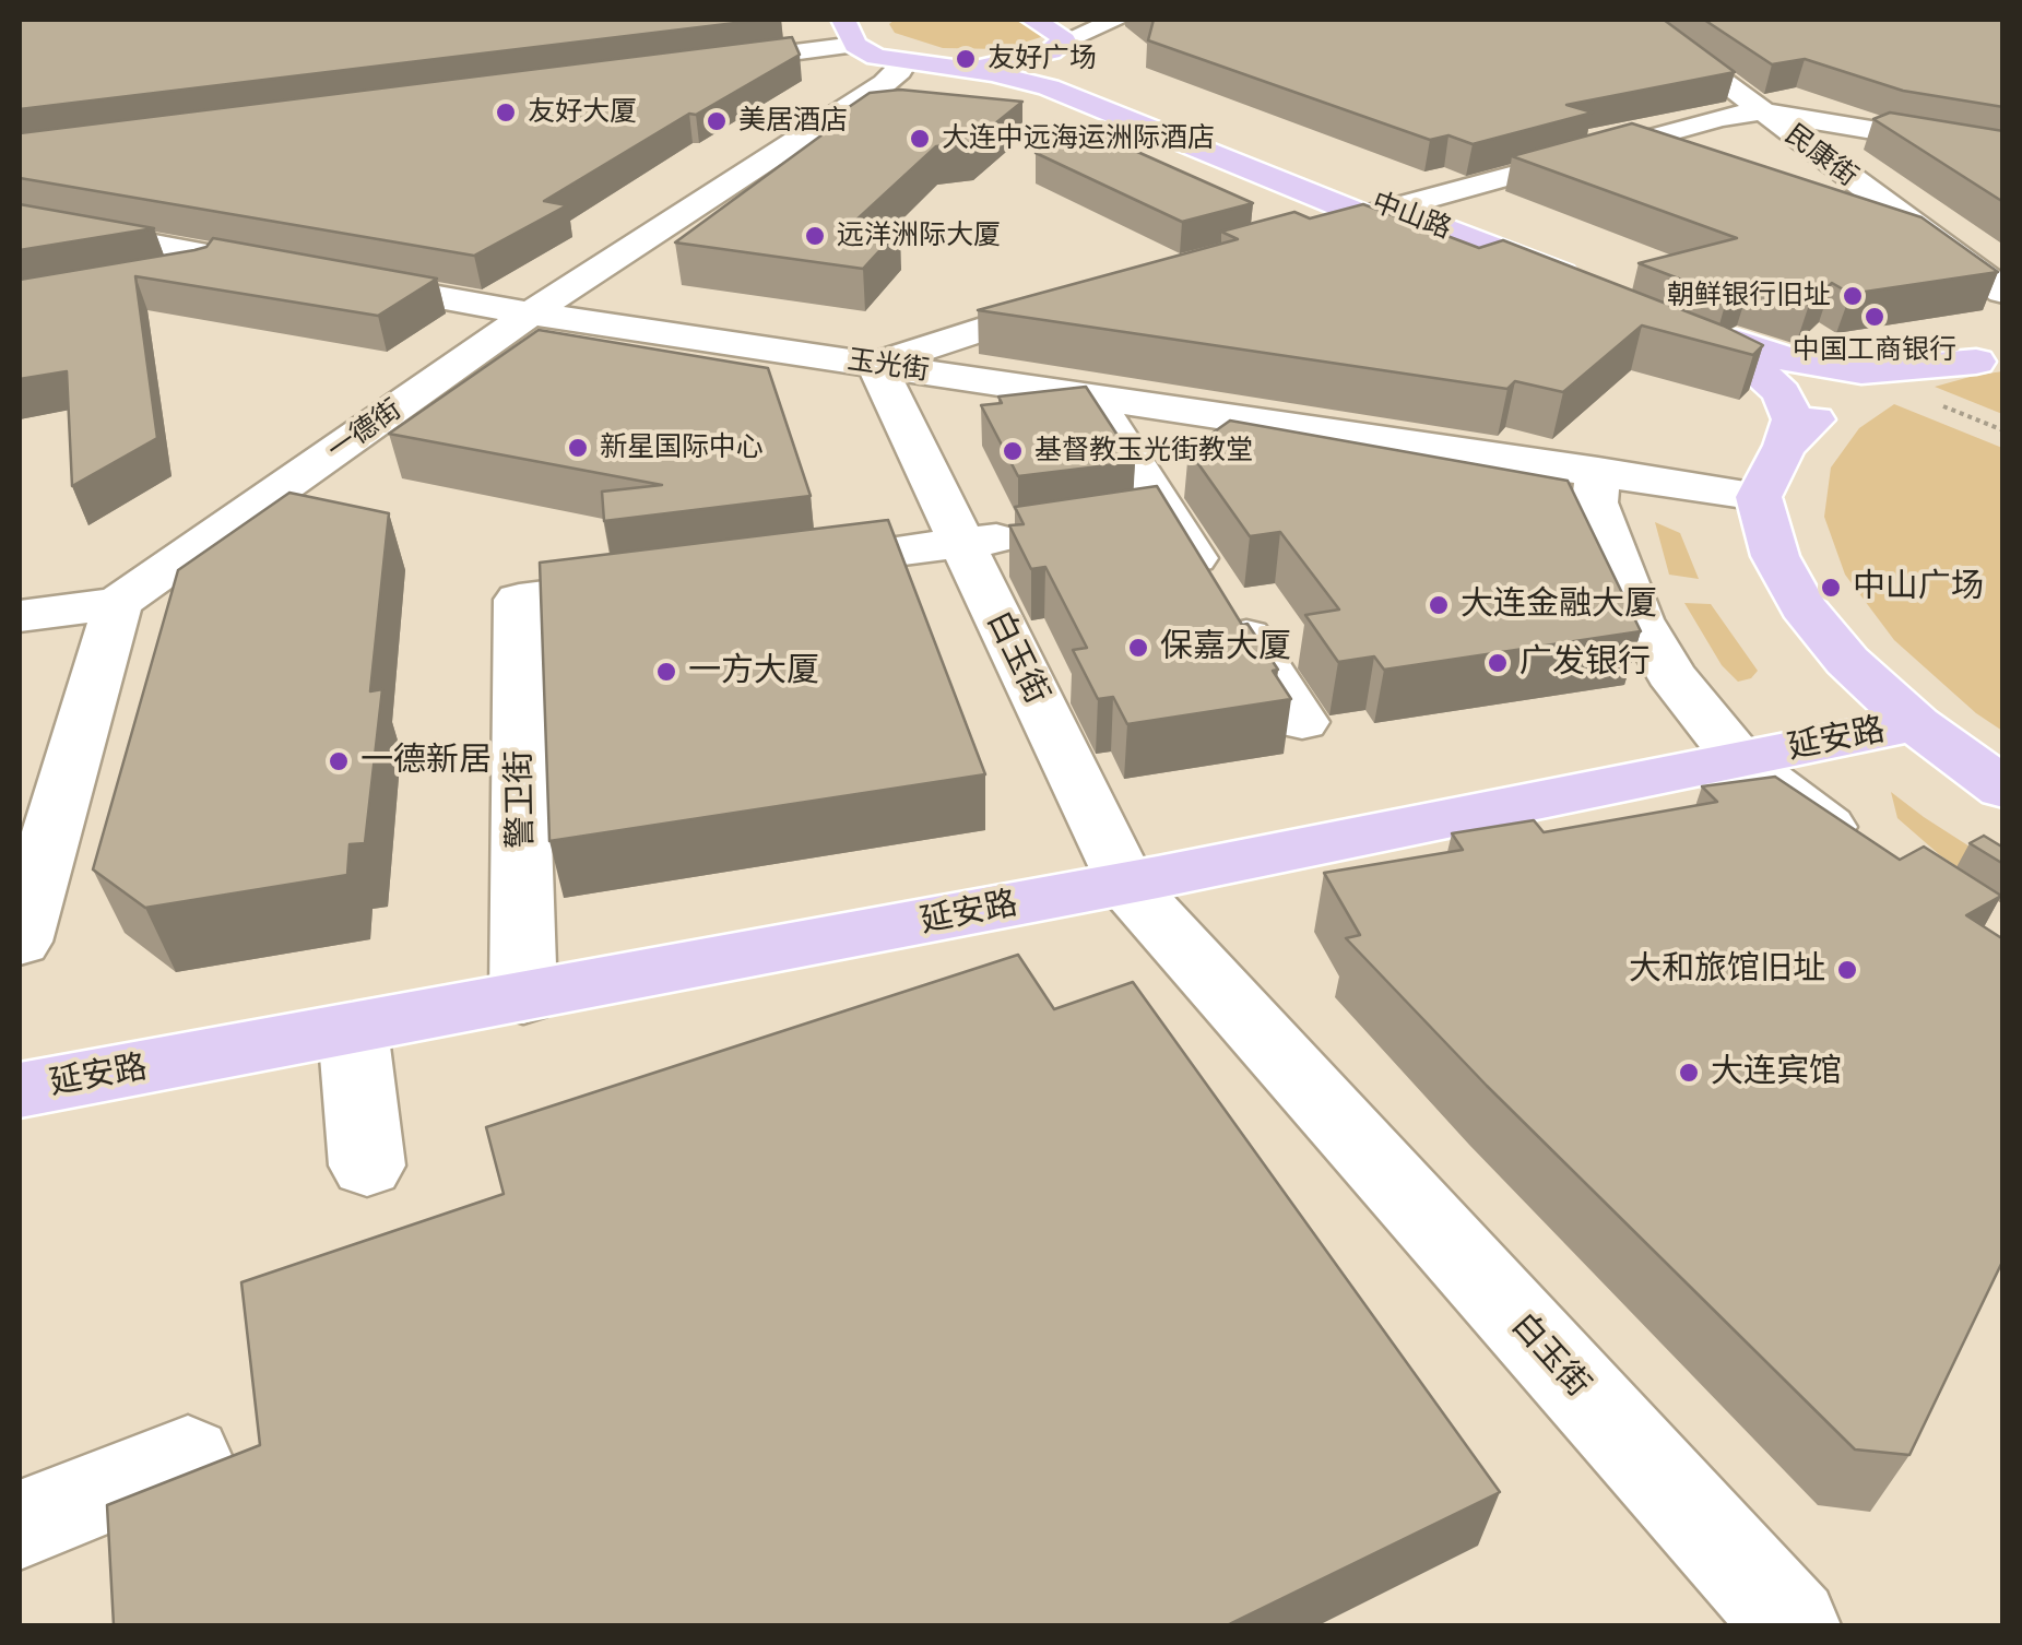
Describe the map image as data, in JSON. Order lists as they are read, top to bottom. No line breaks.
{"streets":{"main road":["中山路","延安路"],"street":["民康街","玉光街","一德街","白玉街","警卫街"]},"crossings":[["中山路","一德街"],["玉光街","一德街"],["玉光街","白玉街"],["白玉街","延安路"],["延安路","警卫街"]],"places":["友好广场","友好大厦","美居酒店","大连中远海运洲际酒店","远洋洲际大厦","朝鲜银行旧址","中国工商银行","新星国际中心","基督教玉光街教堂","中山广场","大连金融大厦","保嘉大厦","广发银行","一方大厦","一德新居","大和旅馆旧址","大连宾馆"]}
